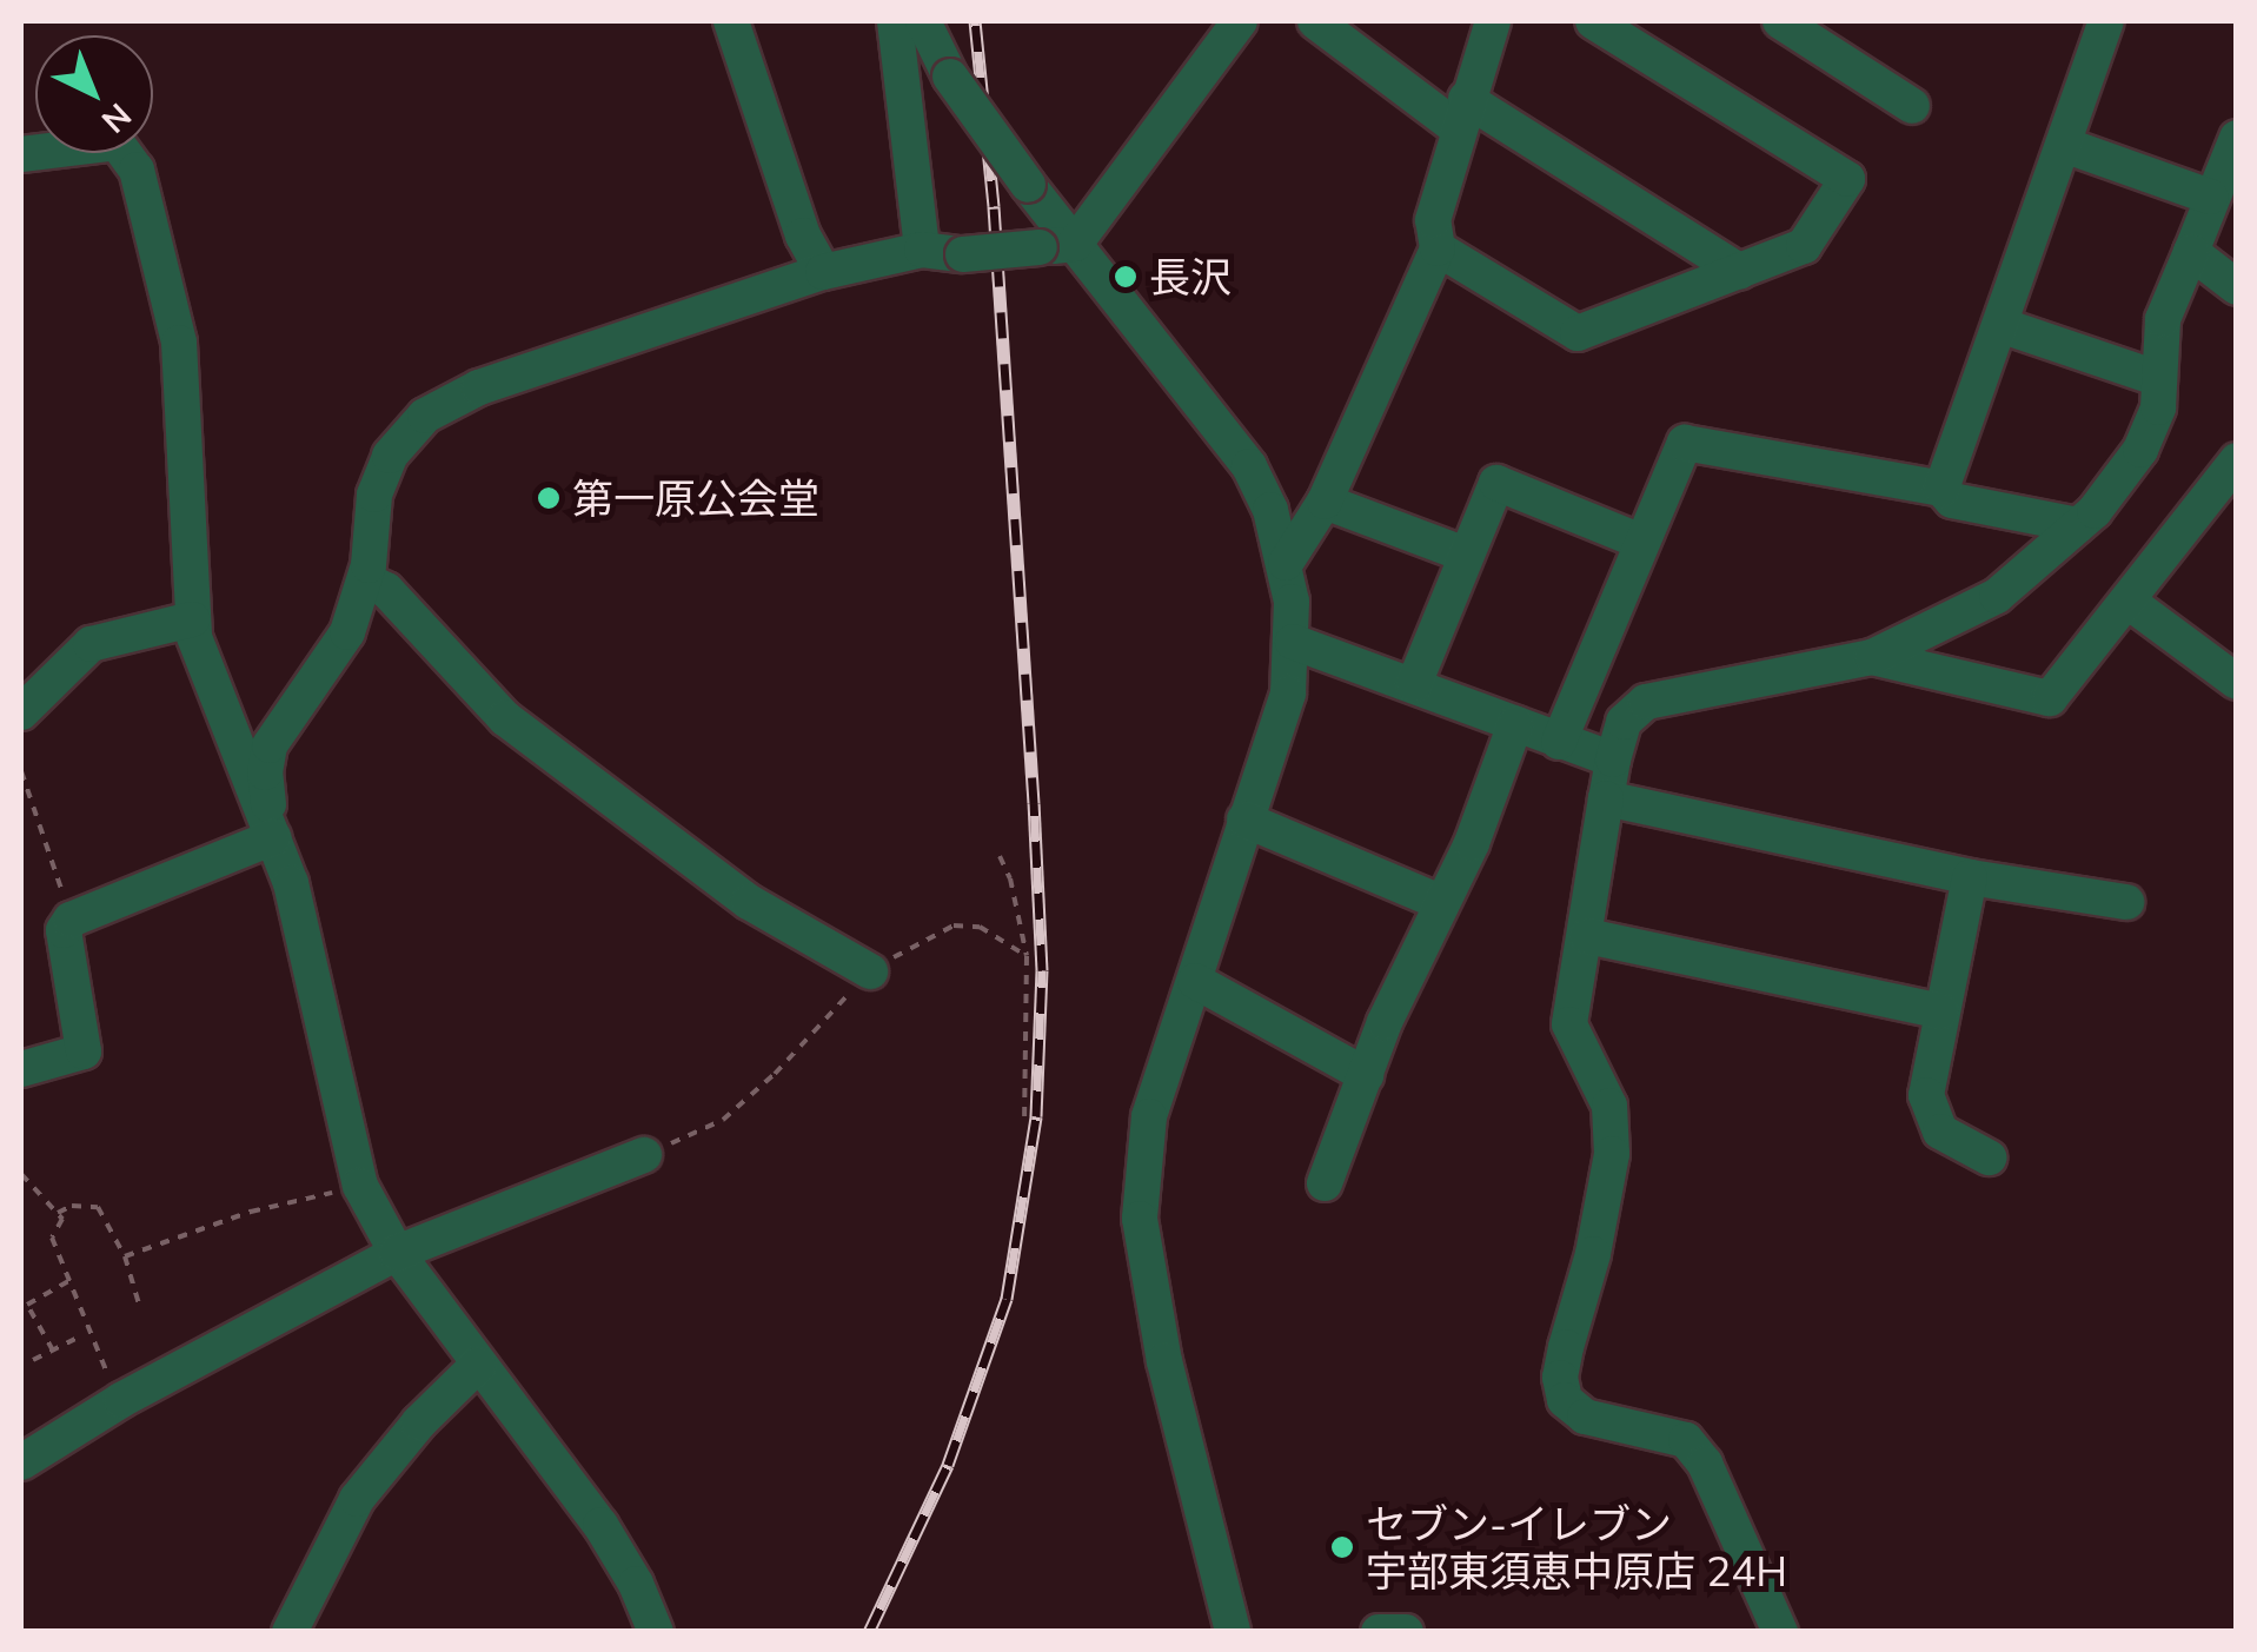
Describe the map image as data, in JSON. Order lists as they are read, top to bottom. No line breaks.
{"places":["長沢","第一原公会堂","セブン-イレブン 宇部東須恵中原店 24H"],"north":"bottom right"}
